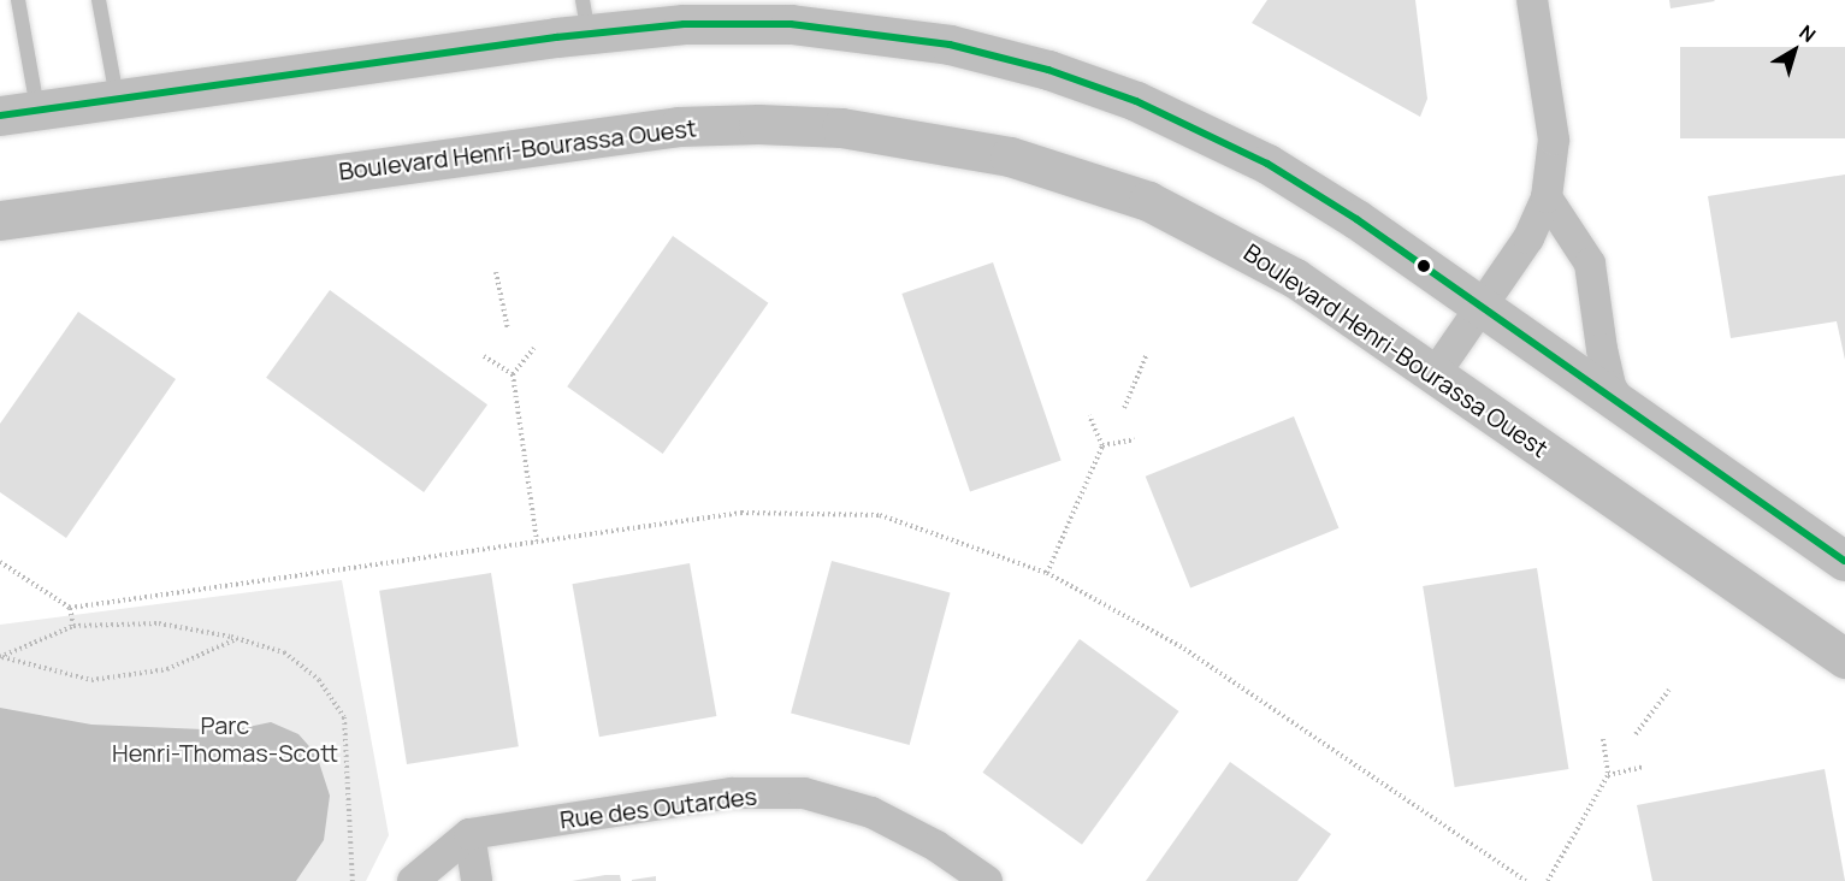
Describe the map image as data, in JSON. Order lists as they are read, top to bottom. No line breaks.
{"streets":{"main road":["Boulevard Henri-Bourassa Ouest"],"street":["Rue des Outardes"]},"parks":["Parc Henri-Thomas-Scott"],"north":"top right"}
